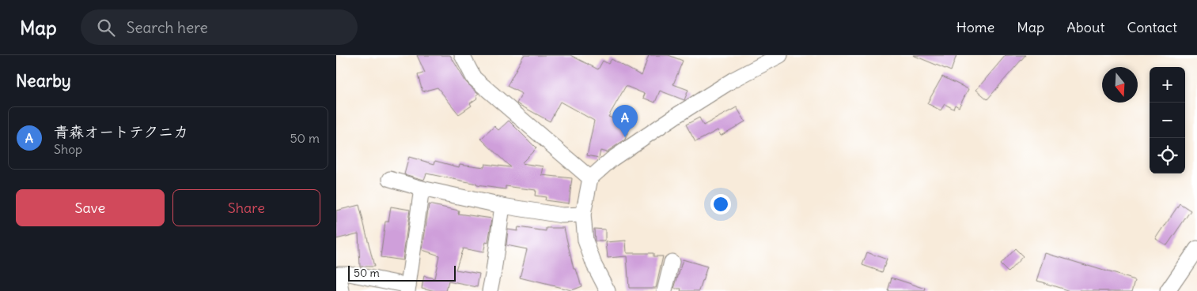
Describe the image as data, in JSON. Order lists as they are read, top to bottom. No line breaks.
{"scale_bar":"50 m","north":"bottom","page":{"header":"Map","search":"Search here","nav":["Home","Map","About","Contact"],"heading":"Nearby","map_buttons":["+","−"],"pins":"A","list":[{"mark":"A","name":"青森オートテクニカ","note":"Shop","value":"50 m"}],"buttons":["Save","Share"],"scale":"50 m"}}
